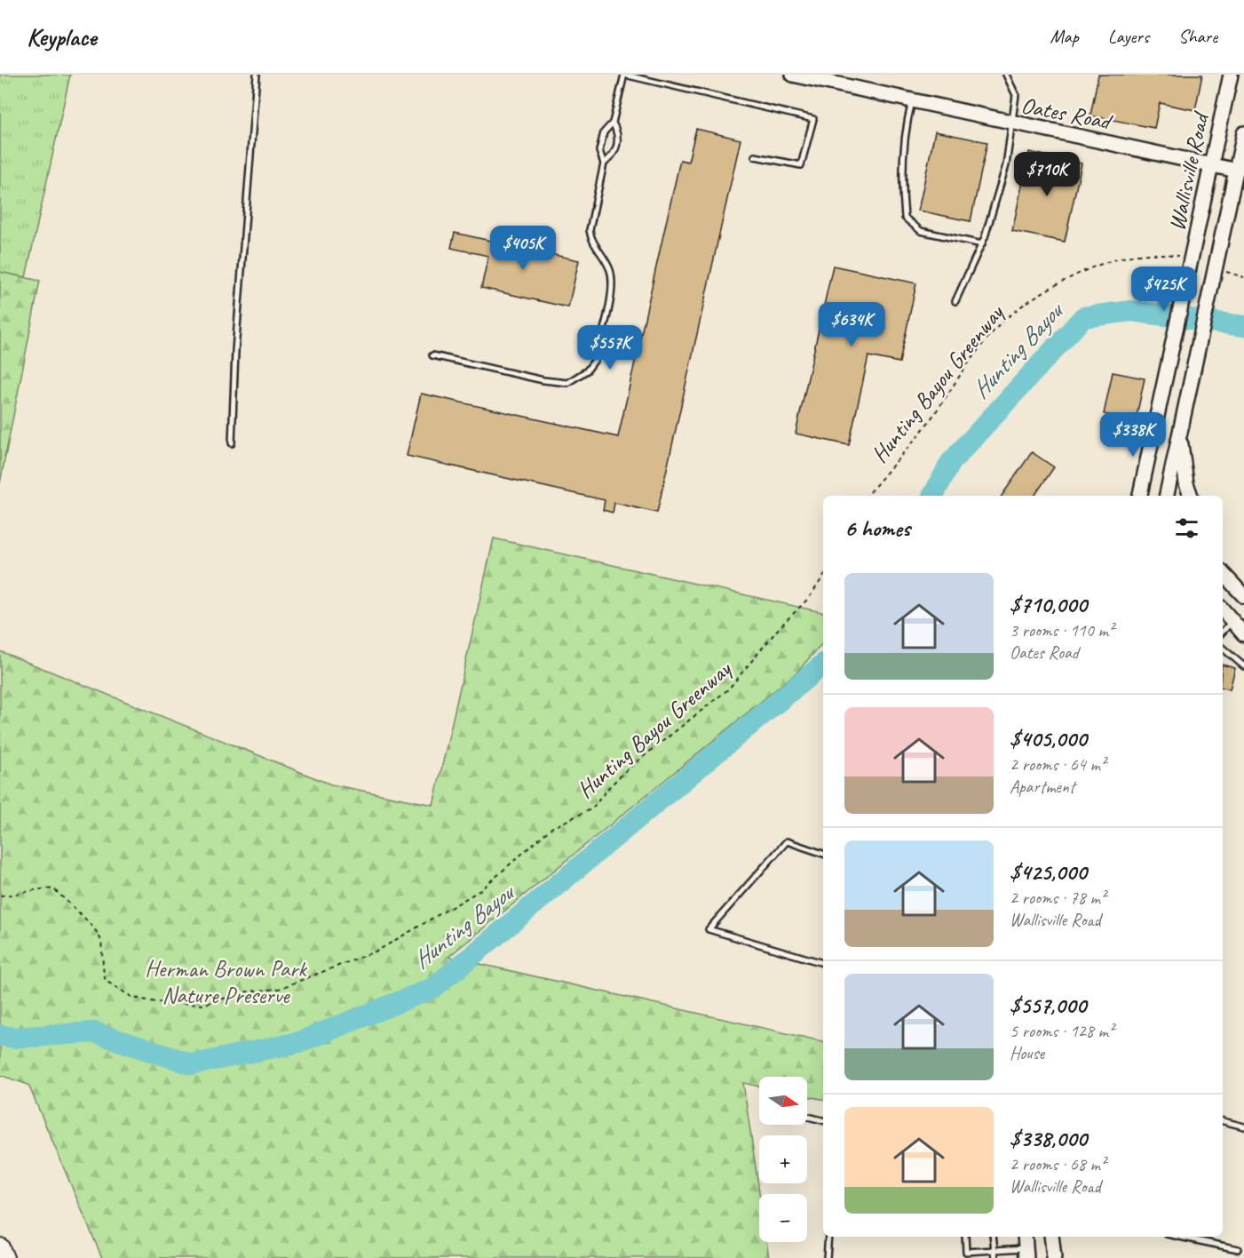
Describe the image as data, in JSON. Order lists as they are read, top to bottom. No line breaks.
{"streets":{"main road":["Oates Road","Wallisville Road"],"path":["Hunting Bayou Greenway"]},"crossings":[["Oates Road","Wallisville Road"],["Wallisville Road","Hunting Bayou Greenway"]],"water":["Hunting Bayou"],"parks":["Herman Brown Park Nature Preserve"],"north":"right","page":{"header":"Keyplace","nav":["Map","Layers","Share"],"price":["$710K","$405K","$425K","$634K","$557K","$338K"],"heading":"6 homes","list":[{"name":"$710,000","note":"3 rooms · 110 m² · Oates Road"},{"name":"$405,000","note":"2 rooms · 64 m² · Apartment"},{"name":"$425,000","note":"2 rooms · 78 m² · Wallisville Road"},{"name":"$557,000","note":"5 rooms · 128 m² · House"},{"name":"$338,000","note":"2 rooms · 68 m² · Wallisville Road"}],"map_buttons":["+","−"]}}
